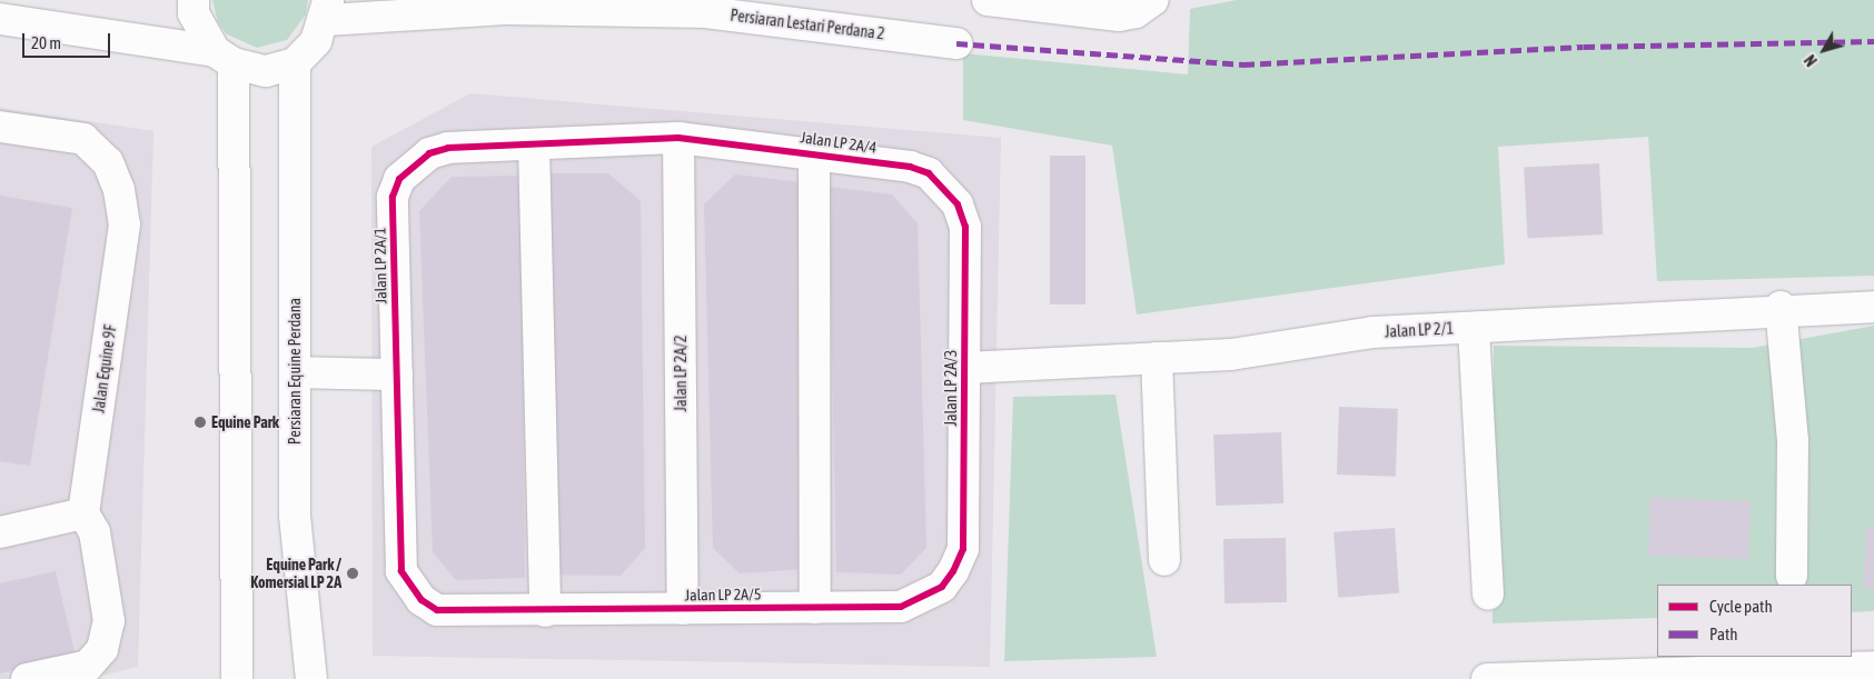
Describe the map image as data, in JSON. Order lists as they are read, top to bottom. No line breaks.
{"streets":{"street":["Persiaran Lestari Perdana 2","Jalan LP 2A/4","Jalan LP 2A/1","Jalan LP 2/1","Jalan Equine 9F","Persiaran Equine Perdana","Jalan LP 2A/2","Jalan LP 2A/3","Jalan LP 2A/5"]},"crossings":[["Jalan LP 2A/4","Jalan LP 2A/1"],["Jalan LP 2A/4","Jalan LP 2A/2"],["Jalan LP 2A/4","Jalan LP 2A/3"],["Jalan LP 2A/1","Jalan LP 2A/2"],["Jalan LP 2A/1","Jalan LP 2A/5"],["Jalan LP 2/1","Jalan LP 2A/3"],["Jalan LP 2A/2","Jalan LP 2A/5"],["Jalan LP 2A/3","Jalan LP 2A/5"]],"places":["Equine Park","Equine Park / Komersial LP 2A"],"legend":["Cycle path","Path"],"scale_bar":"20 m","north":"bottom left"}
